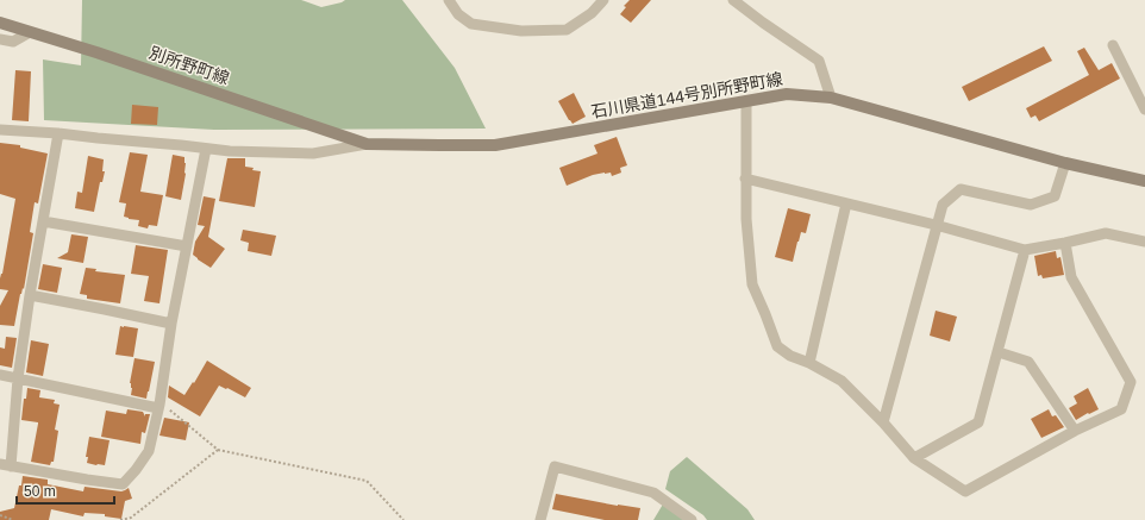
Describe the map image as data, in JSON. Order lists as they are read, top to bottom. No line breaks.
{"streets":{"main road":["別所野町線","石川県道144号別所野町線"]},"crossings":[["別所野町線","石川県道144号別所野町線"]],"scale_bar":"50 m"}
